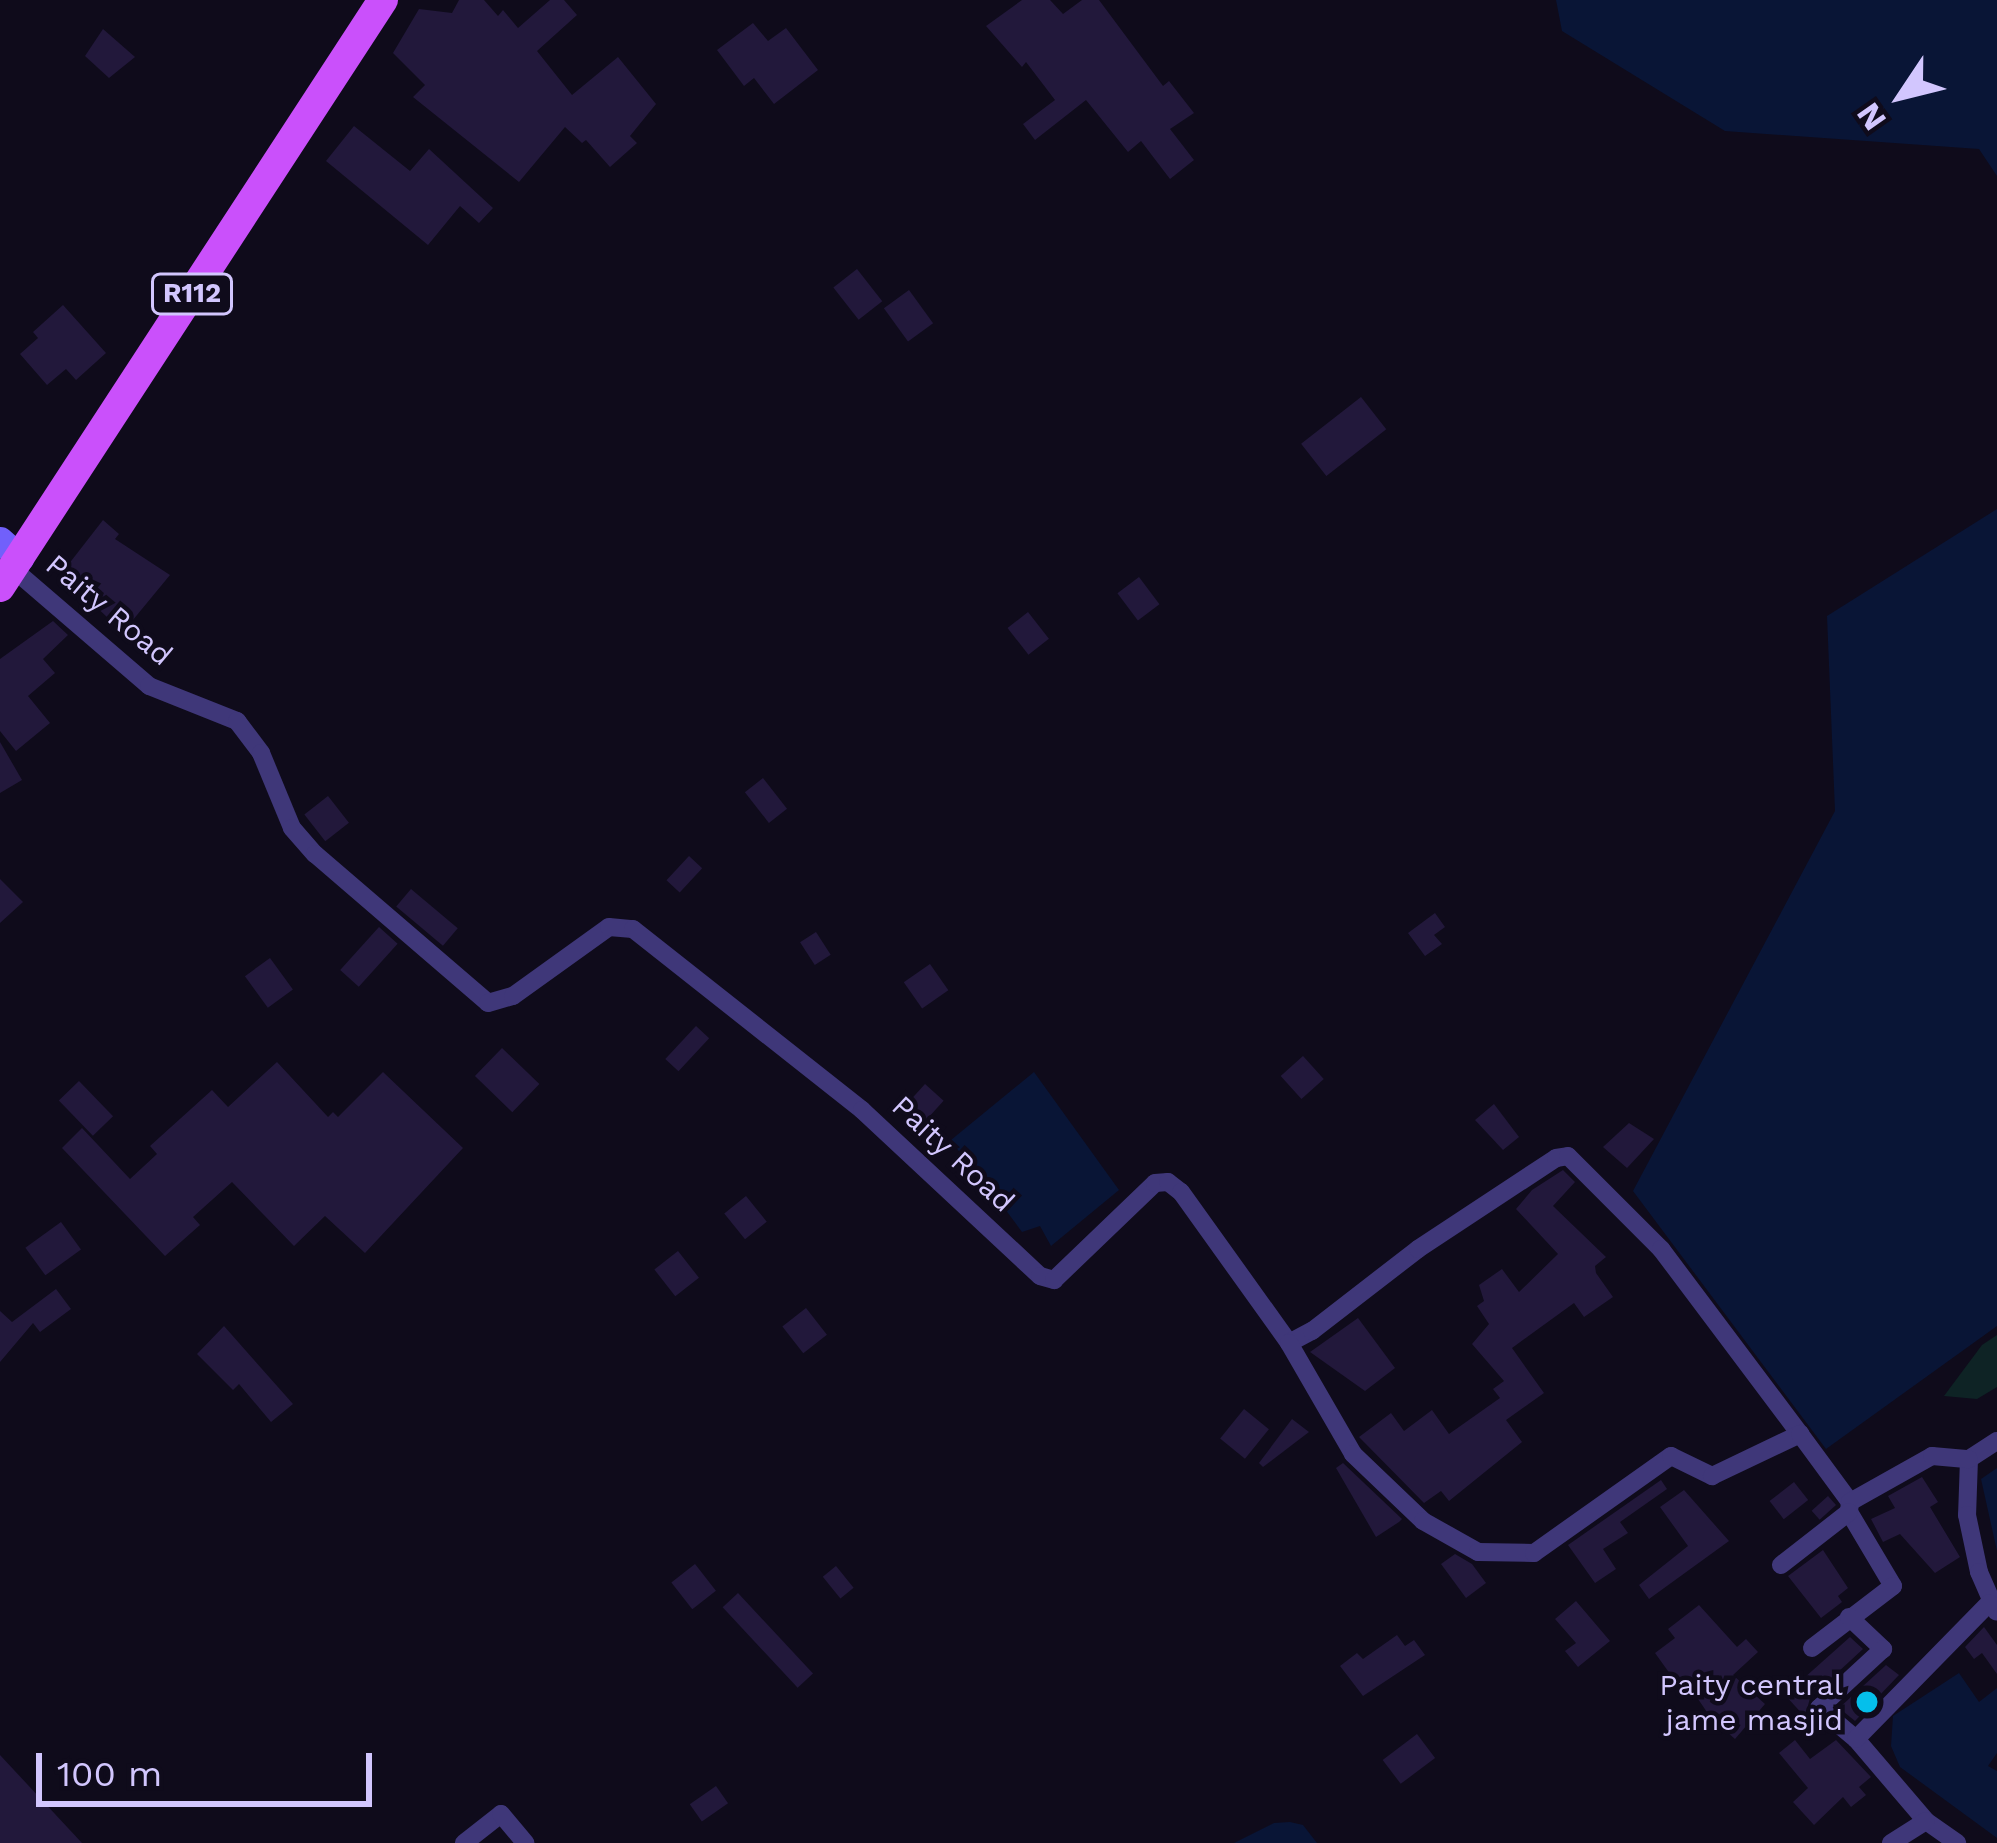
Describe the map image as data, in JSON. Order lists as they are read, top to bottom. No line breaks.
{"streets":{"main road":["R112"],"street":["Paity Road"]},"crossings":[["R112","Paity Road"]],"places":["Paity central jame masjid"],"scale_bar":"100 m","north":"bottom left"}
